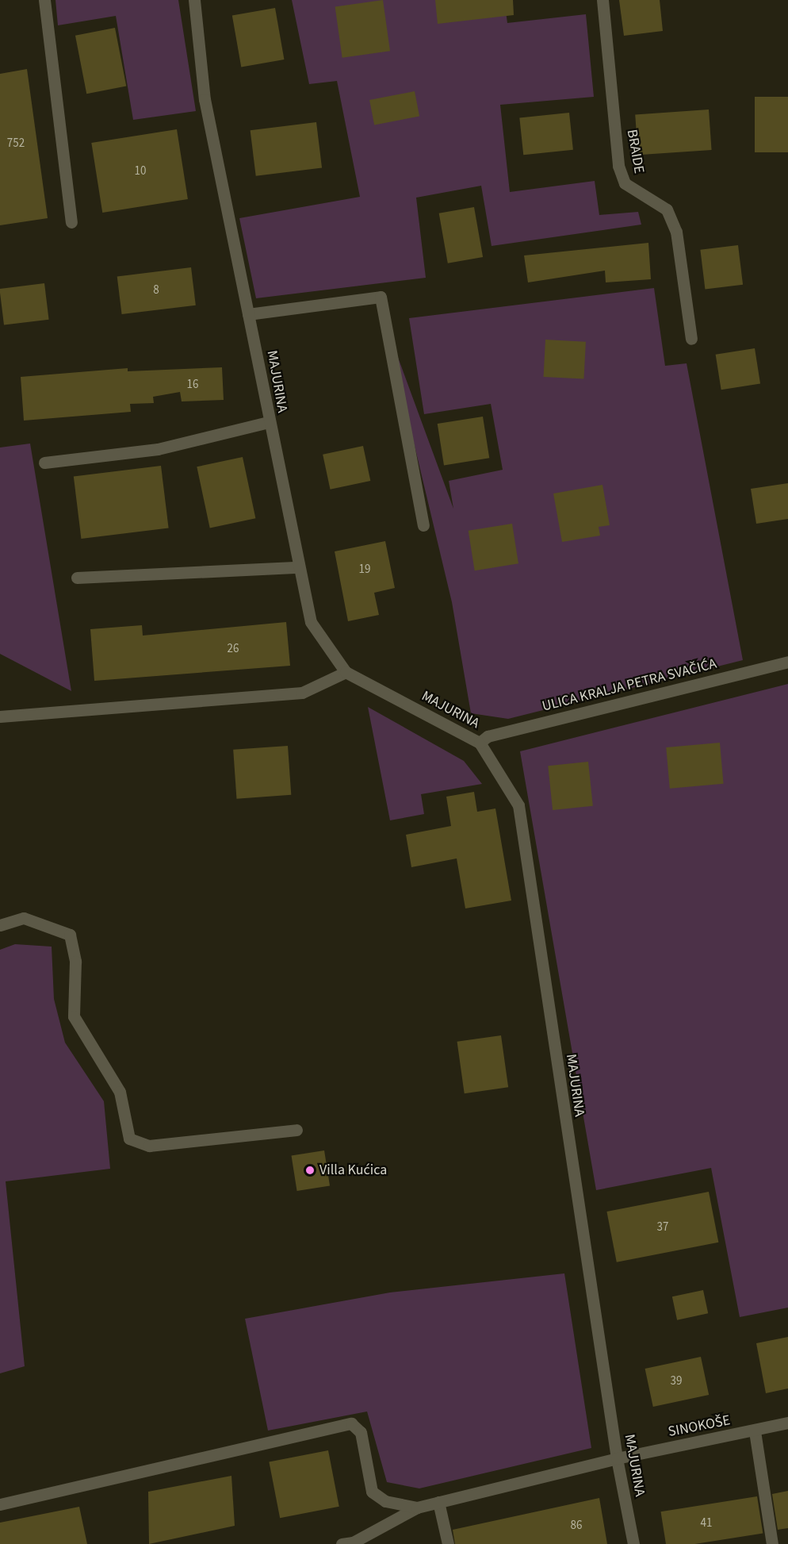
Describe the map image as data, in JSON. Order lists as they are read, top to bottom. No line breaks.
{"streets":{"street":["BRAIDE","MAJURINA","ULICA KRALJA PETRA SVAČIĆA","SINOKOŠE"]},"crossings":[["MAJURINA","ULICA KRALJA PETRA SVAČIĆA"],["MAJURINA","SINOKOŠE"]],"places":["Villa Kućica"],"house_numbers":["752","10","8","16","19","26","37","39","41","86"]}
